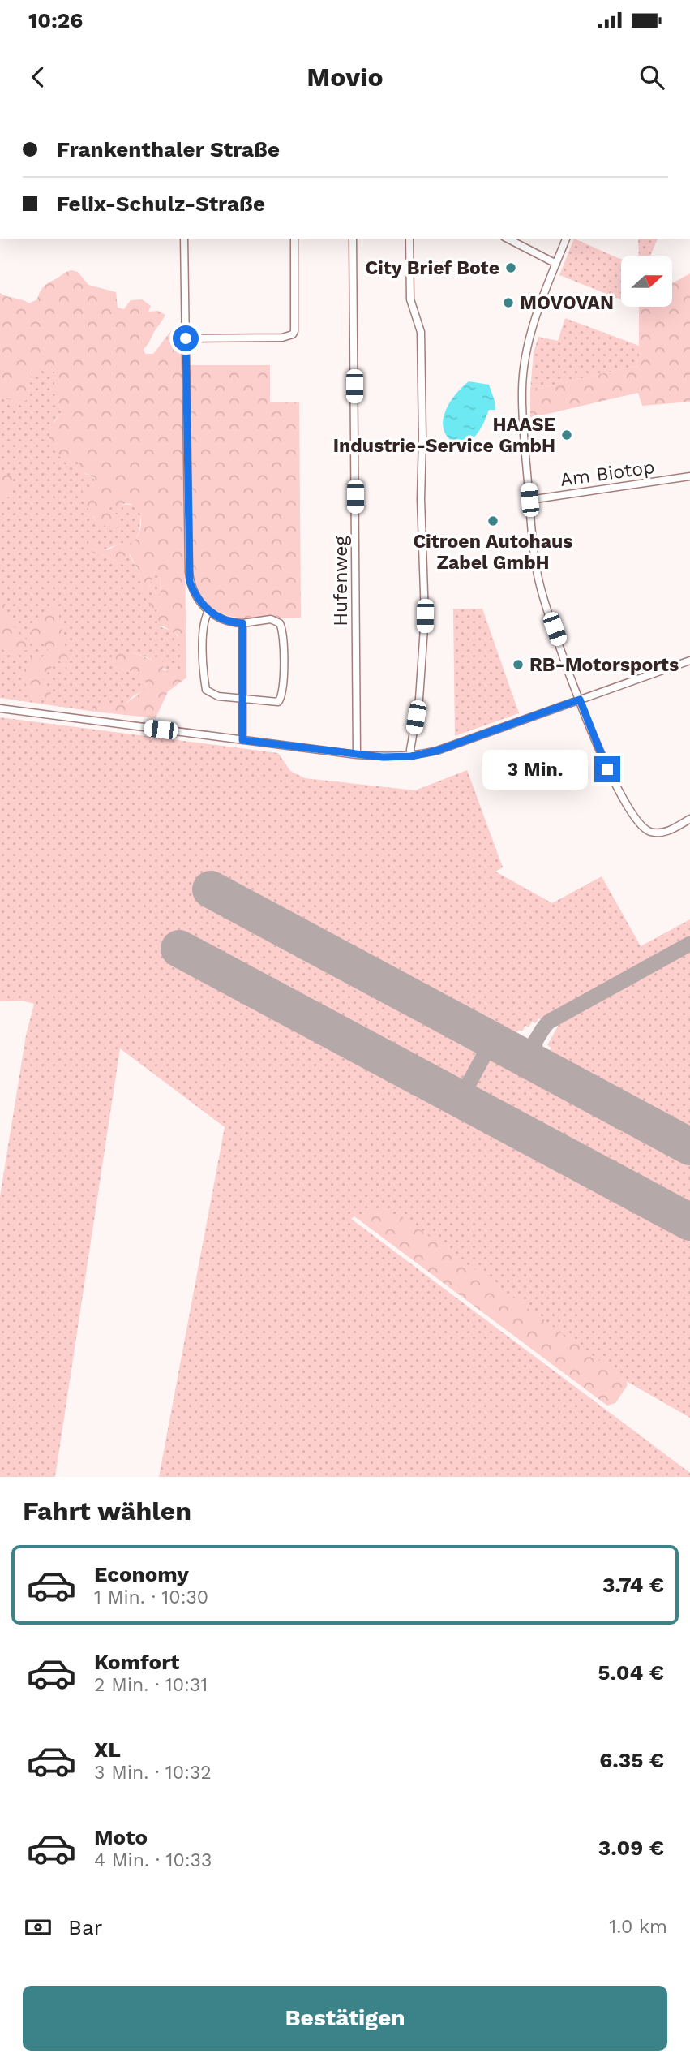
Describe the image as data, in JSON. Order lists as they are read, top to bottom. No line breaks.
{"streets":{"street":["Am Biotop","Hufenweg"]},"places":["City Brief Bote","MOVOVAN","HAASE Industrie-Service GmbH","Citroen Autohaus Zabel GmbH","RB-Motorsports"],"north":"right","page":{"status":"10:26","header":"Movio","banner":["Frankenthaler Straße","Felix-Schulz-Straße"],"bubble":"3 Min.","heading":"Fahrt wählen","list":[{"name":"Economy","note":"1 Min. · 10:30","value":"3.74 €"},{"name":"Komfort","note":"2 Min. · 10:31","value":"5.04 €"},{"name":"XL","note":"3 Min. · 10:32","value":"6.35 €"},{"name":"Moto","note":"4 Min. · 10:33","value":"3.09 €"}],"pay":["Bar","1.0 km"],"buttons":"Bestätigen"}}
